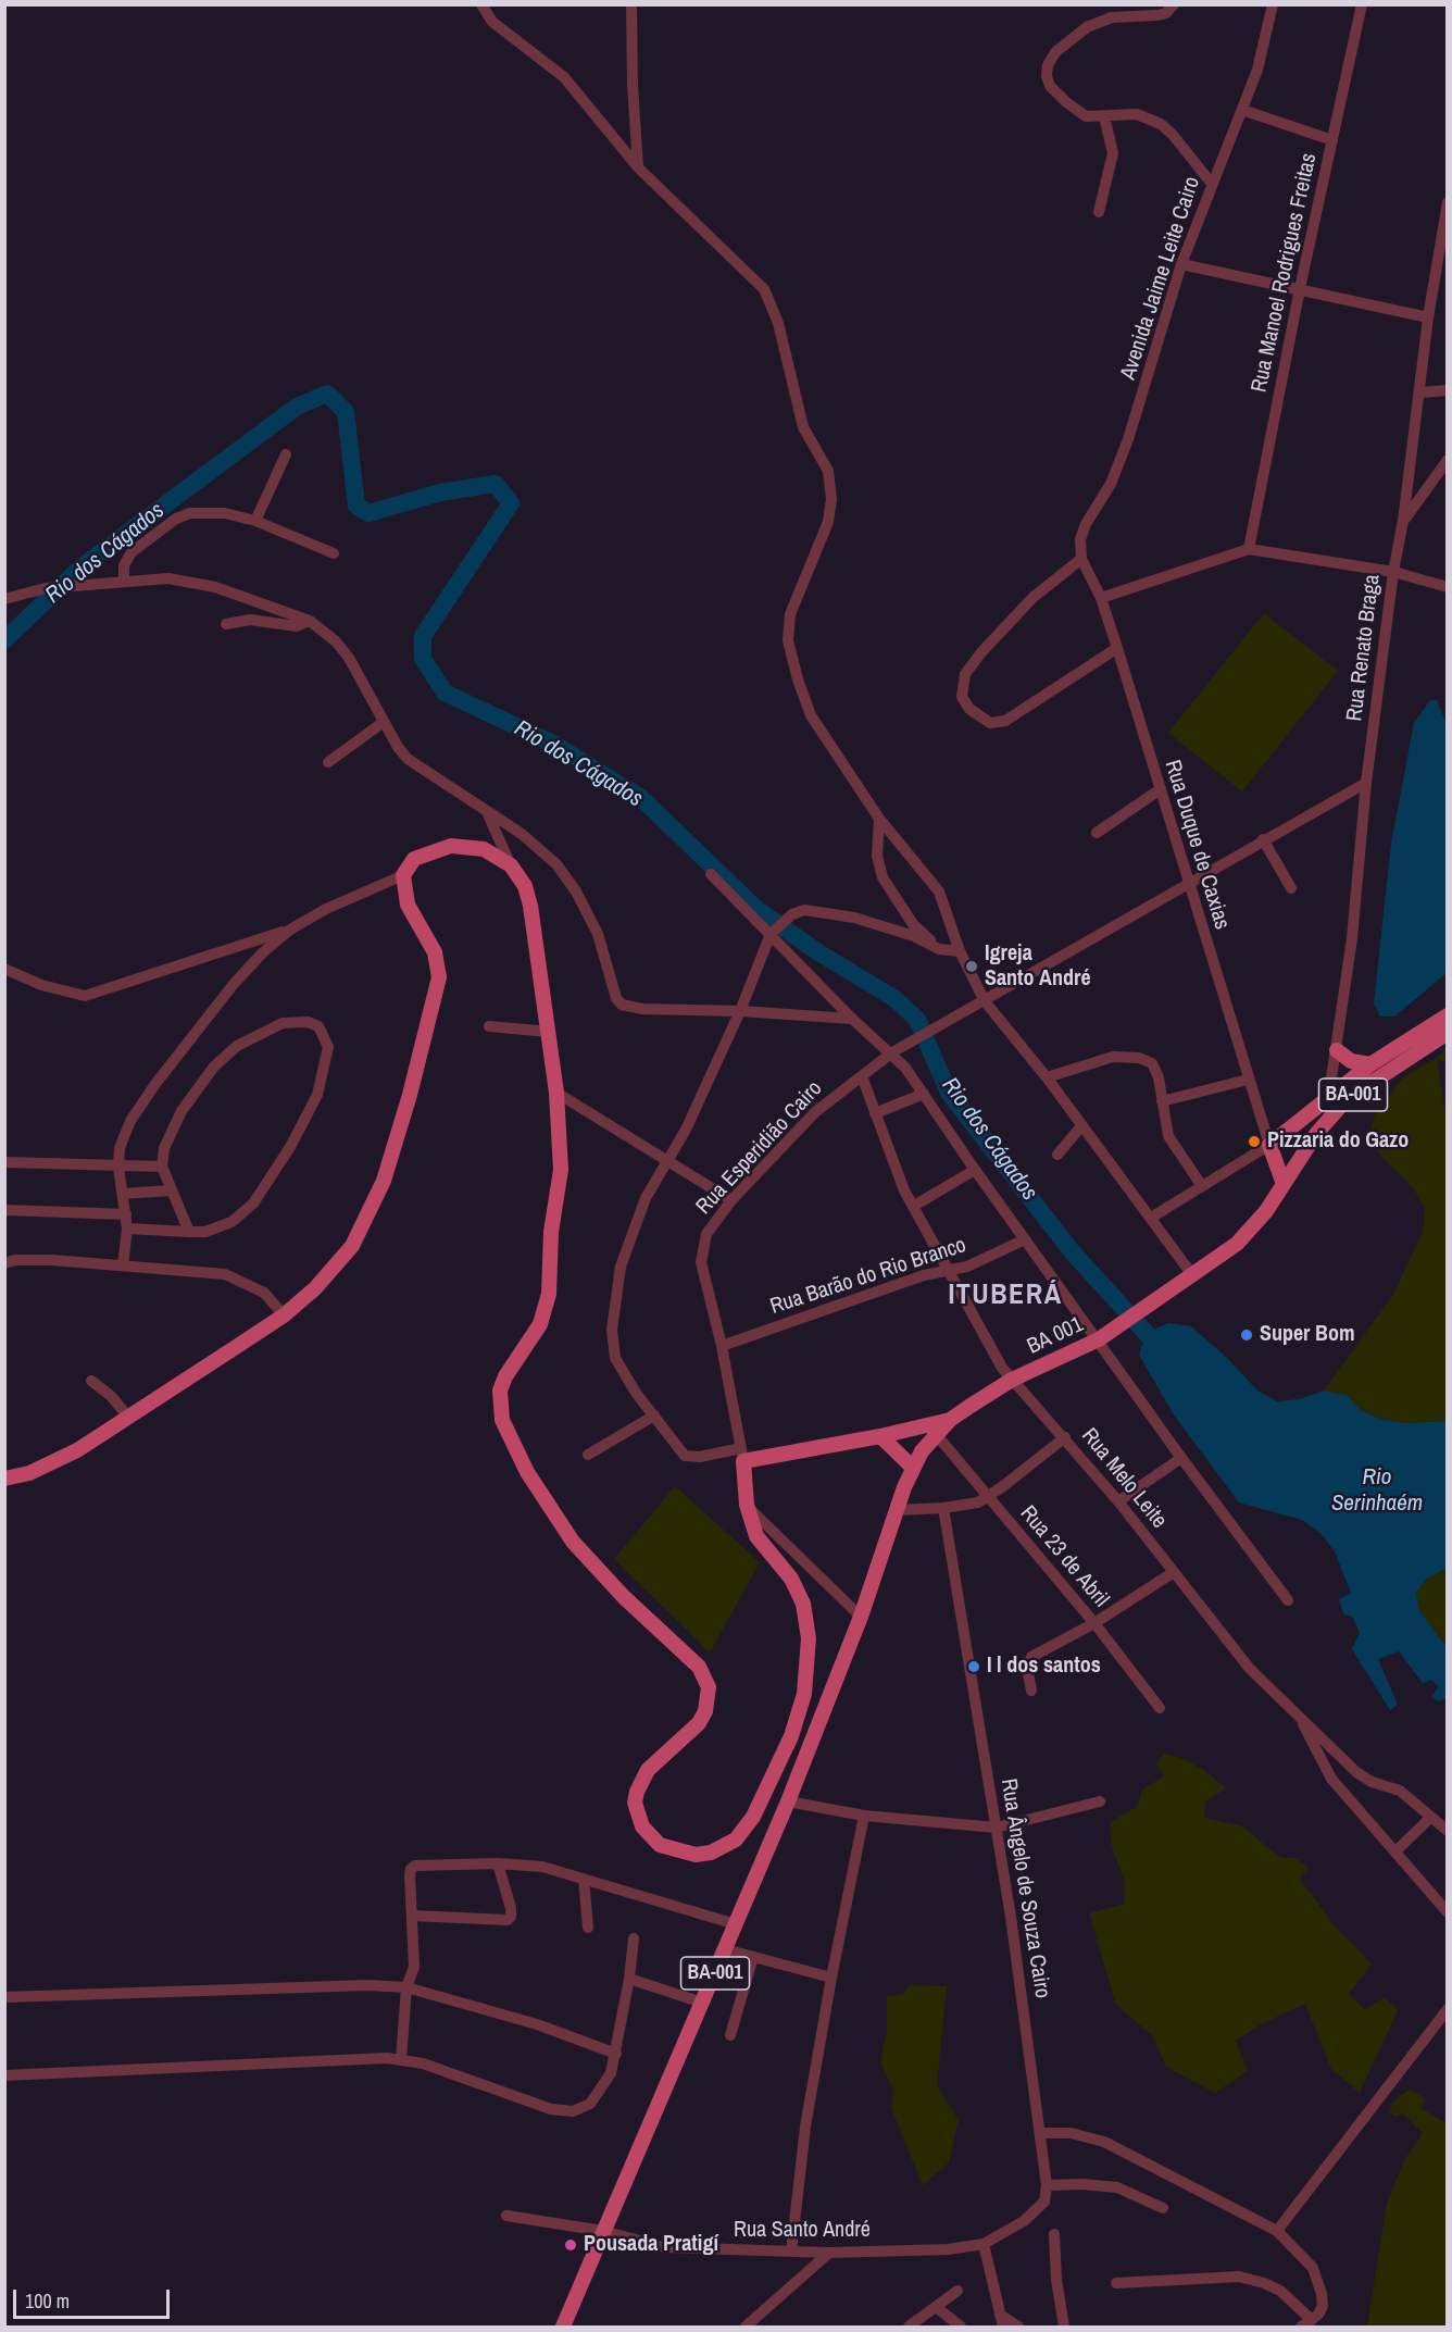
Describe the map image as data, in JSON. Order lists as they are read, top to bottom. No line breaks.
{"streets":{"main road":["BA-001","BA 001"],"street":["Rua Manoel Rodrigues Freitas","Avenida Jaime Leite Cairo","Rua Renato Braga","Rua Duque de Caxias","Rua Esperidião Cairo","Rua Barão do Rio Branco","Rua Melo Leite","Rua 23 de Abril","Rua Ângelo de Souza Cairo","Rua Santo André"]},"crossings":[["Avenida Jaime Leite Cairo","Rua Duque de Caxias"],["Rua Renato Braga","BA-001"],["Rua Duque de Caxias","BA-001"],["BA-001","BA 001"],["BA-001","Rua 23 de Abril"],["BA-001","Rua Santo André"],["Rua Esperidião Cairo","Rua Barão do Rio Branco"],["Rua Esperidião Cairo","Rua Melo Leite"],["Rua Barão do Rio Branco","Rua Melo Leite"],["BA 001","Rua Melo Leite"]],"districts":["ITUBERÁ"],"water":["Rio dos Cágados","Rio Serinhaém"],"places":["Igreja Santo André","Pizzaria do Gazo","Super Bom","I l dos santos","Pousada Pratigí"],"scale_bar":"100 m"}
